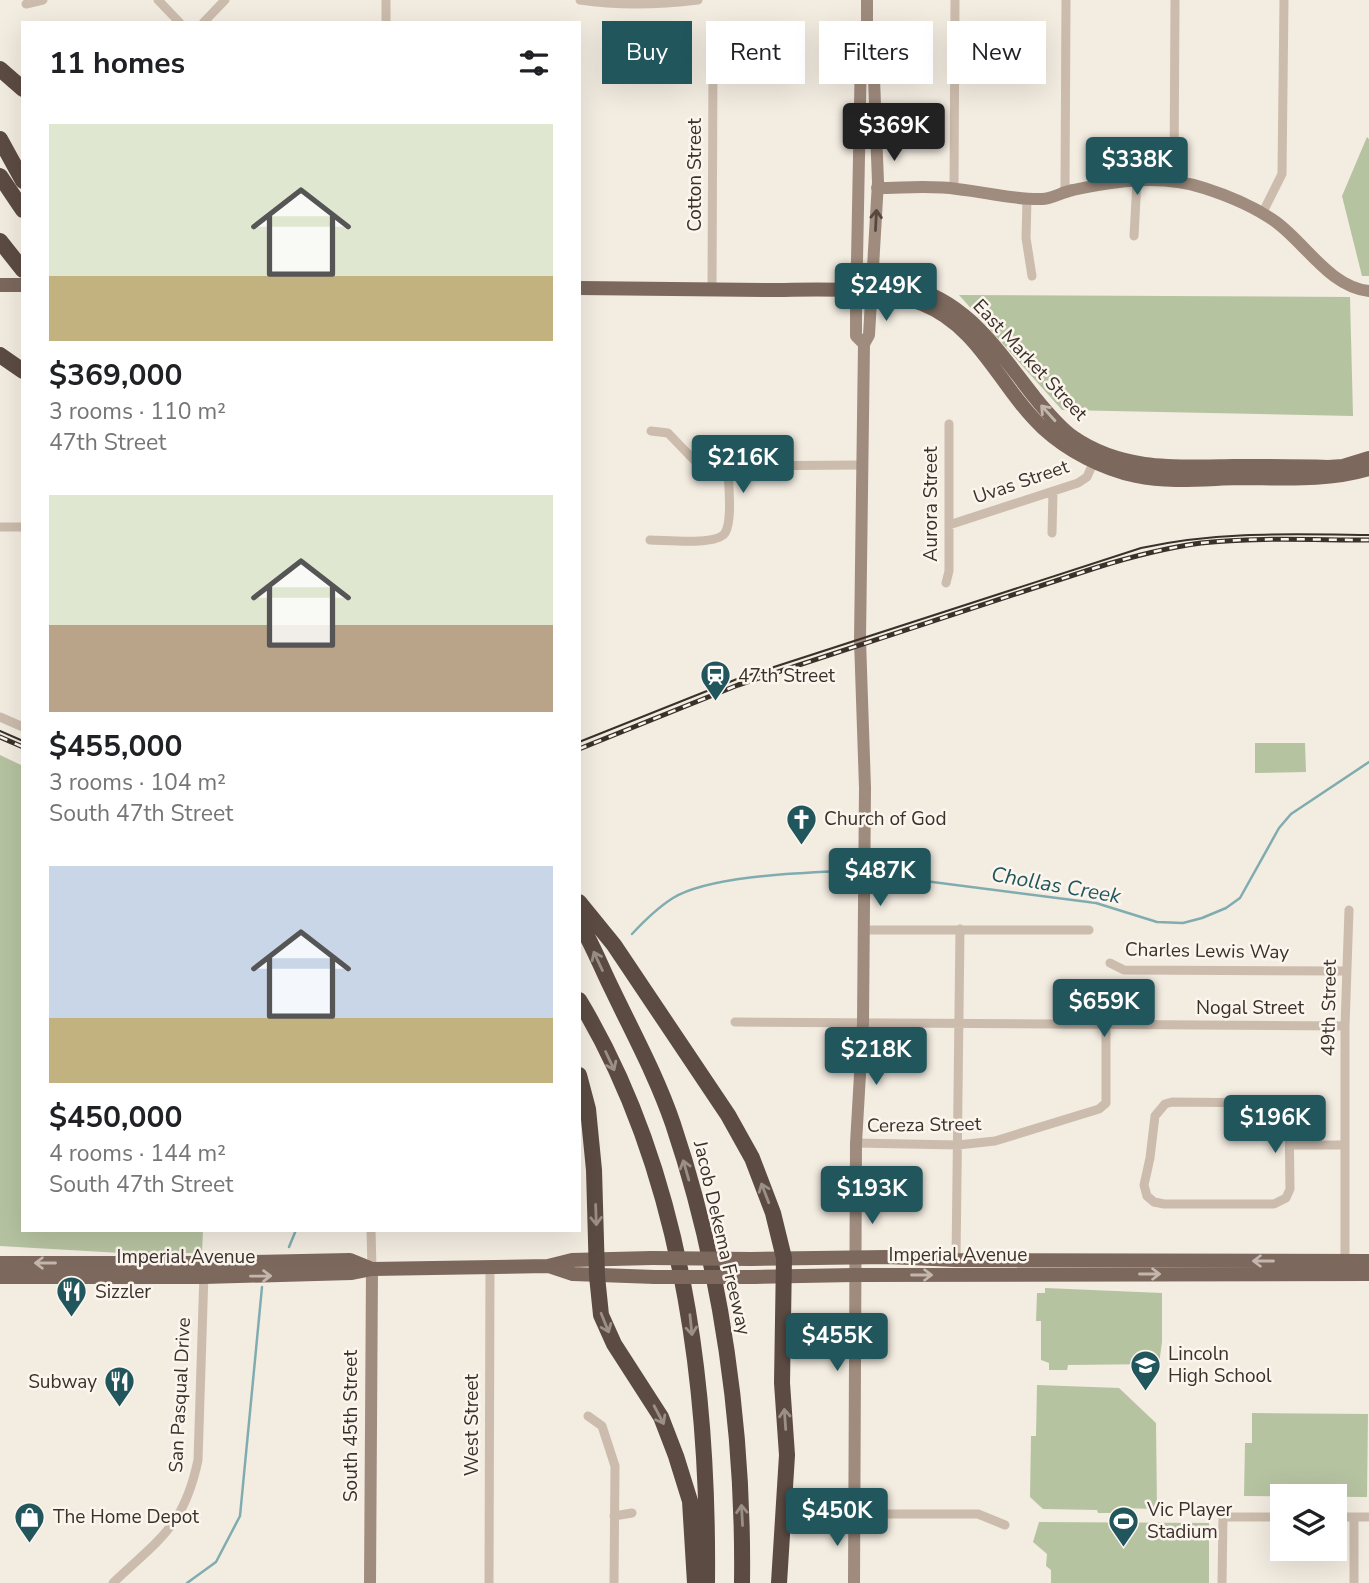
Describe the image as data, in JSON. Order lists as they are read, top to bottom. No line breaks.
{"streets":{"highway":["Jacob Dekema Freeway"],"main road":["East Market Street","Imperial Avenue","South 45th Street"],"street":["Cotton Street","Uvas Street","Aurora Street","Charles Lewis Way","Nogal Street","49th Street","Cereza Street","San Pasqual Drive","West Street"]},"crossings":[["Cotton Street","East Market Street"],["East Market Street","Uvas Street"],["Uvas Street","Aurora Street"],["Charles Lewis Way","49th Street"],["Nogal Street","49th Street"],["Nogal Street","Cereza Street"],["49th Street","Imperial Avenue"],["Imperial Avenue","San Pasqual Drive"],["Imperial Avenue","West Street"],["Imperial Avenue","South 45th Street"]],"water":["Chollas Creek"],"places":{"station":["47th Street"],"church":["Church of God"],"restaurant":["Sizzler","Subway"],"school or university":["Lincoln High School"],"shop":["The Home Depot"],"sports":["Vic Player Stadium"]},"page":{"chip":["Buy","Rent","Filters","New"],"heading":"11 homes","price":["$369K","$338K","$249K","$216K","$487K","$659K","$218K","$196K","$193K","$455K","$450K"],"list":[{"name":"$369,000","note":"3 rooms · 110 m² · 47th Street"},{"name":"$455,000","note":"3 rooms · 104 m² · South 47th Street"},{"name":"$450,000","note":"4 rooms · 144 m² · South 47th Street"}]}}
